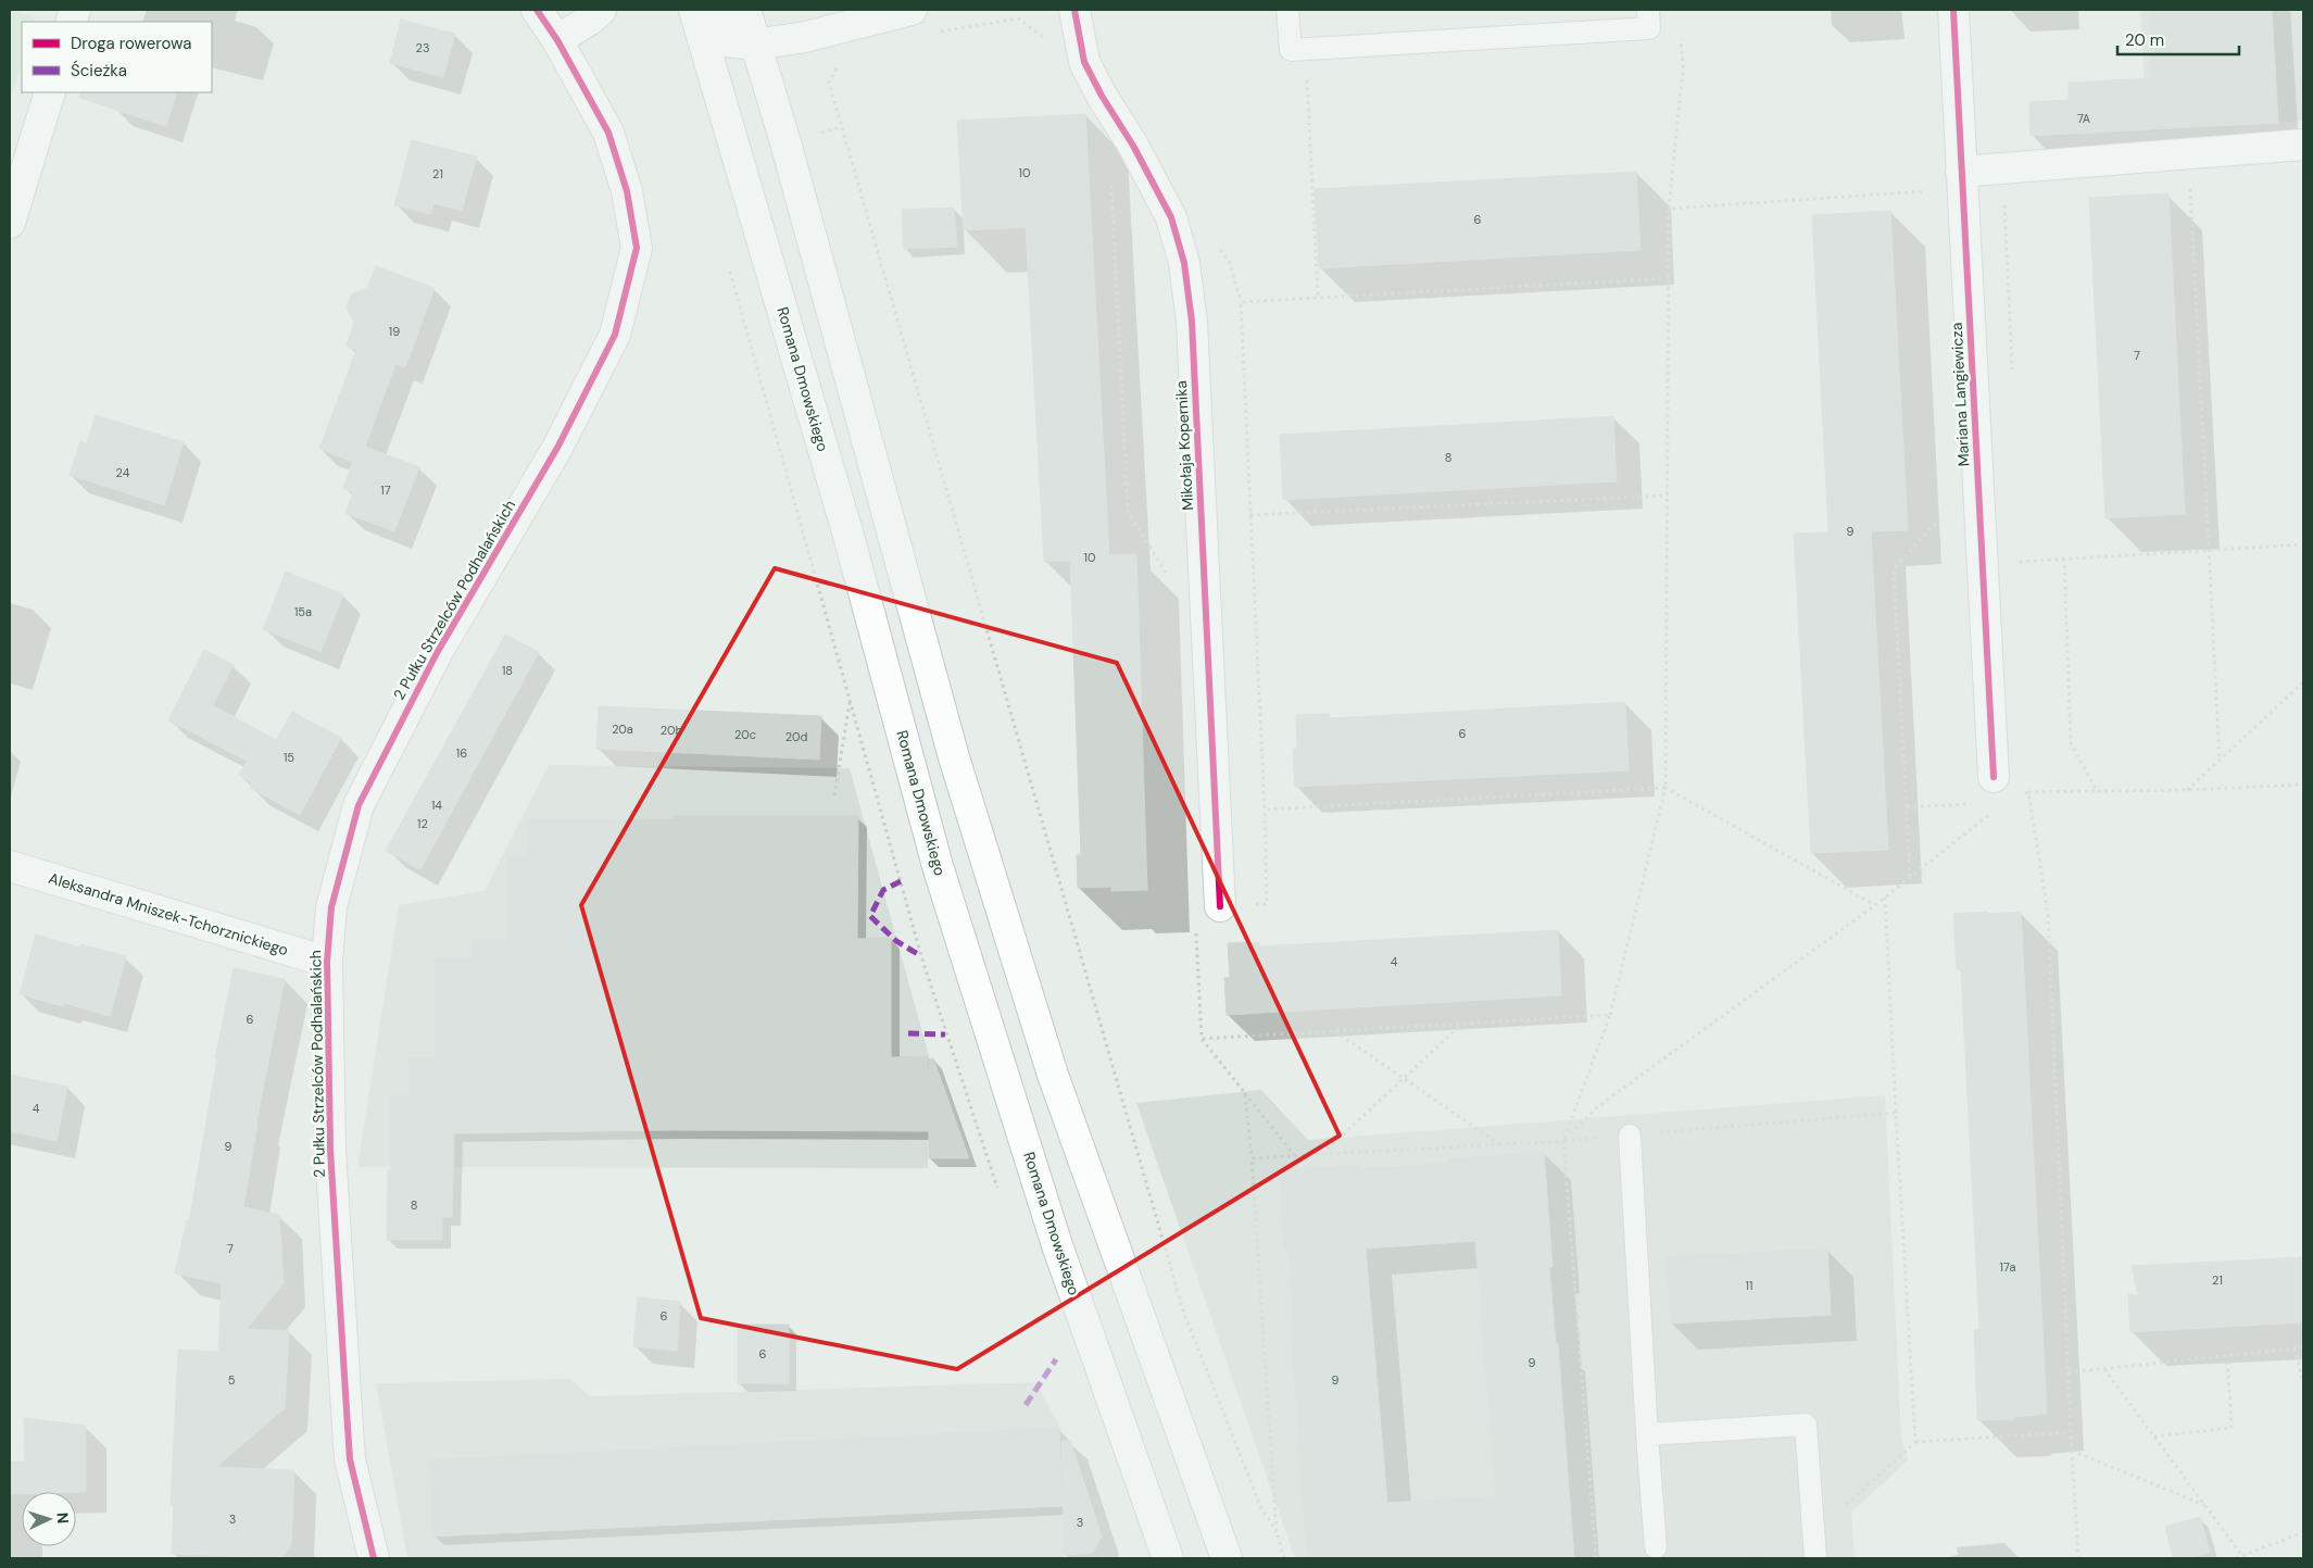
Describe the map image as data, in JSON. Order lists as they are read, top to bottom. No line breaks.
{"streets":{"street":["Romana Dmowskiego","Mariana Langiewicza","Mikołaja Kopernika","2 Pułku Strzelców Podhalańskich","Aleksandra Mniszek-Tchorznickiego"]},"crossings":[["2 Pułku Strzelców Podhalańskich","Aleksandra Mniszek-Tchorznickiego"]],"house_numbers":["23","7A","10","21","6","19","7","8","24","17","9","10","15a","18","20a","20b","6","20c","20d","16","15","14","12","4","6","4","9","8","7","17a","21","11","6","6","9","5","9","3","3"],"legend":["Droga rowerowa","Ścieżka"],"scale_bar":"20 m","north":"right"}
